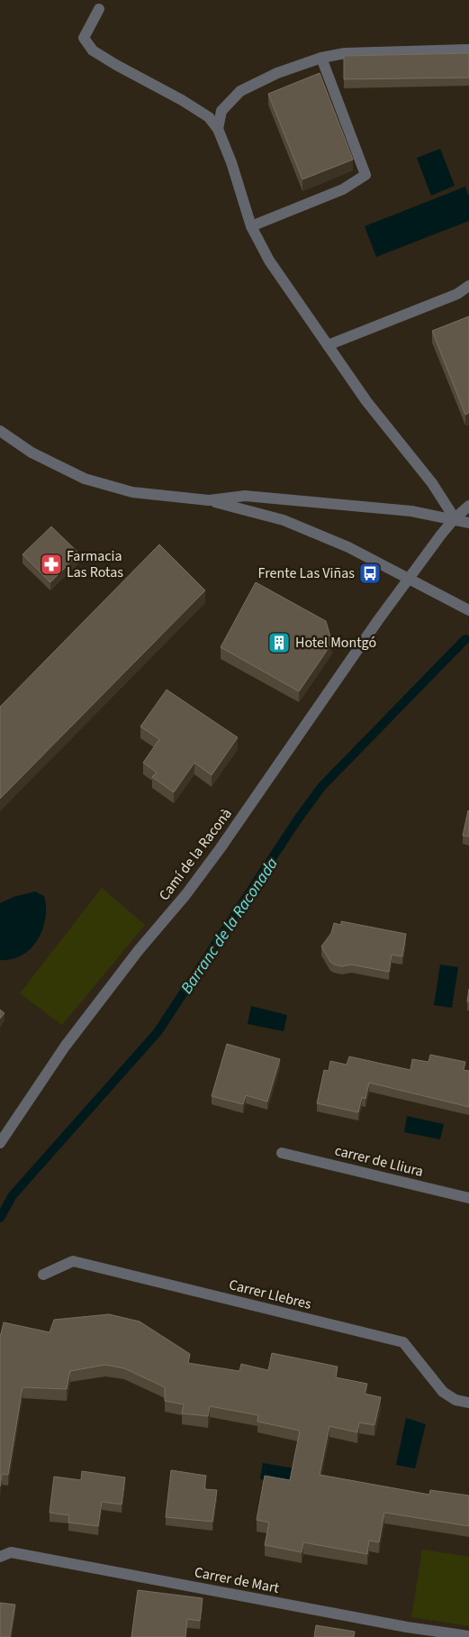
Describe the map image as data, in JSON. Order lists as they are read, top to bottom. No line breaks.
{"streets":{"street":["Camí de la Raconà","carrer de Lliura","Carrer Llebres","Carrer de Mart"]},"water":["Barranc de la Raconada"],"places":{"pharmacy":["Farmacia Las Rotas"],"bus stop":["Frente Las Viñas"],"building":["Hotel Montgó"]}}
